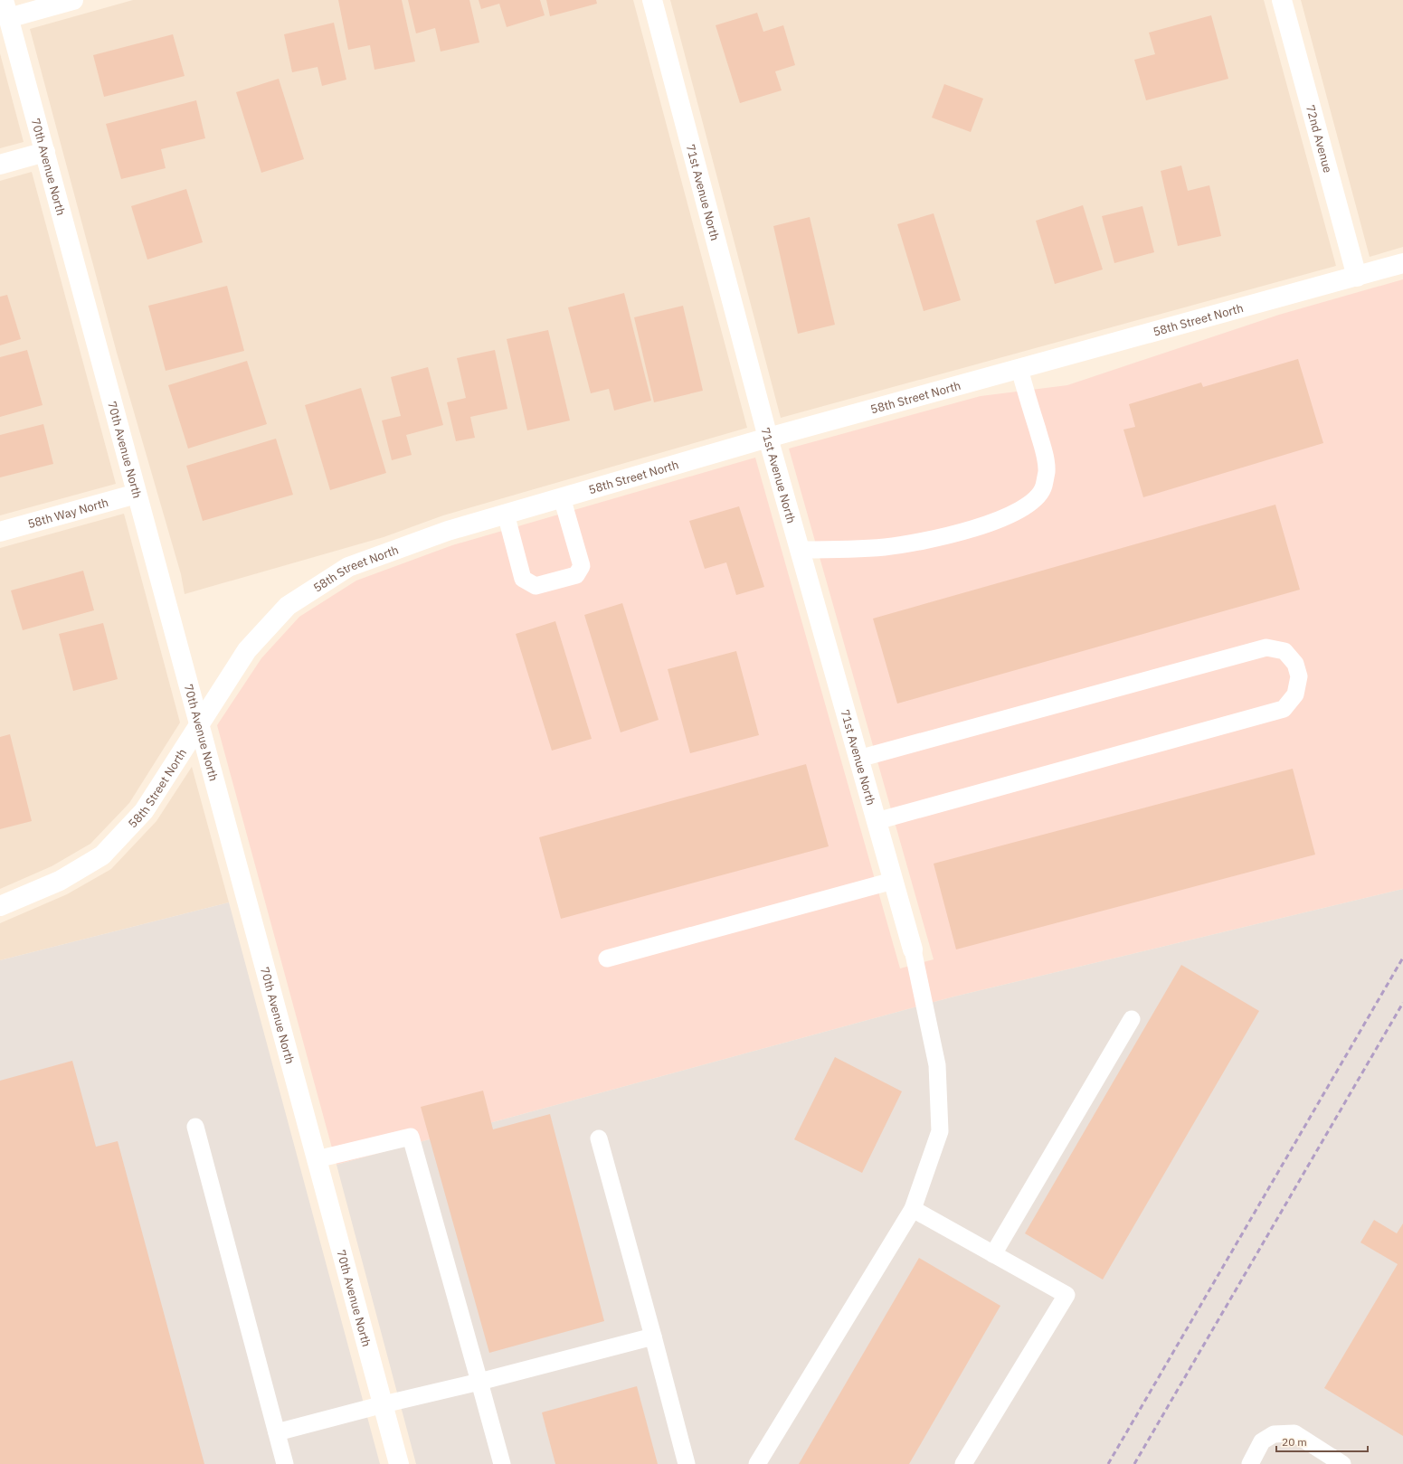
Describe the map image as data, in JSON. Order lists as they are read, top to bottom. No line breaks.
{"streets":{"street":["72nd Avenue","70th Avenue North","71st Avenue North","58th Street North","58th Way North"]},"crossings":[["72nd Avenue","58th Street North"],["70th Avenue North","58th Street North"],["70th Avenue North","58th Way North"],["71st Avenue North","58th Street North"]],"scale_bar":"20 m"}
